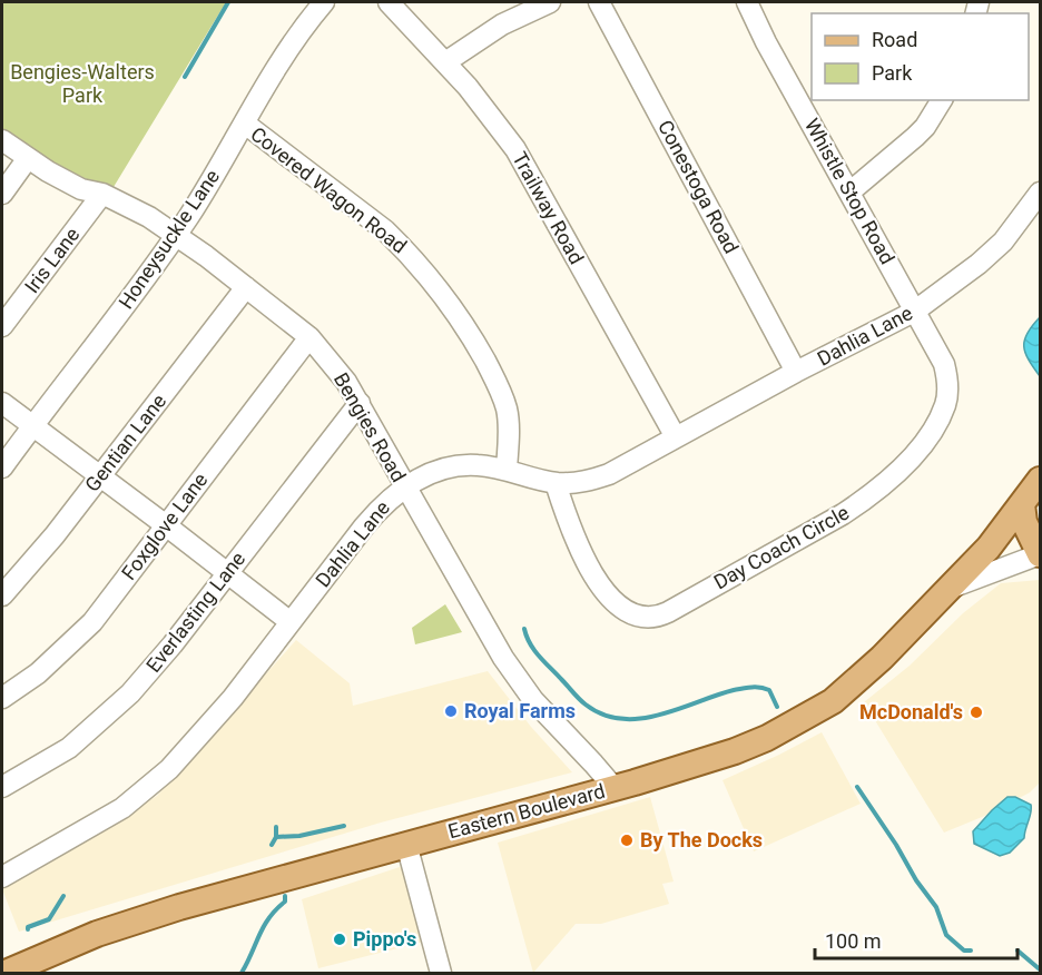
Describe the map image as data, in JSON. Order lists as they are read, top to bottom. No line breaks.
{"streets":{"main road":["Eastern Boulevard"],"street":["Conestoga Road","Covered Wagon Road","Whistle Stop Road","Trailway Road","Honeysuckle Lane","Iris Lane","Dahlia Lane","Bengies Road","Gentian Lane","Foxglove Lane","Day Coach Circle","Everlasting Lane"]},"crossings":[["Conestoga Road","Dahlia Lane"],["Covered Wagon Road","Honeysuckle Lane"],["Covered Wagon Road","Dahlia Lane"],["Whistle Stop Road","Dahlia Lane"],["Whistle Stop Road","Day Coach Circle"],["Trailway Road","Dahlia Lane"],["Honeysuckle Lane","Bengies Road"],["Iris Lane","Bengies Road"],["Dahlia Lane","Bengies Road"],["Dahlia Lane","Day Coach Circle"],["Bengies Road","Gentian Lane"],["Bengies Road","Foxglove Lane"],["Bengies Road","Everlasting Lane"],["Bengies Road","Eastern Boulevard"]],"parks":["Bengies-Walters Park"],"places":["Royal Farms","McDonald's","By The Docks","Pippo's"],"legend":["Road","Park"],"scale_bar":"100 m"}
